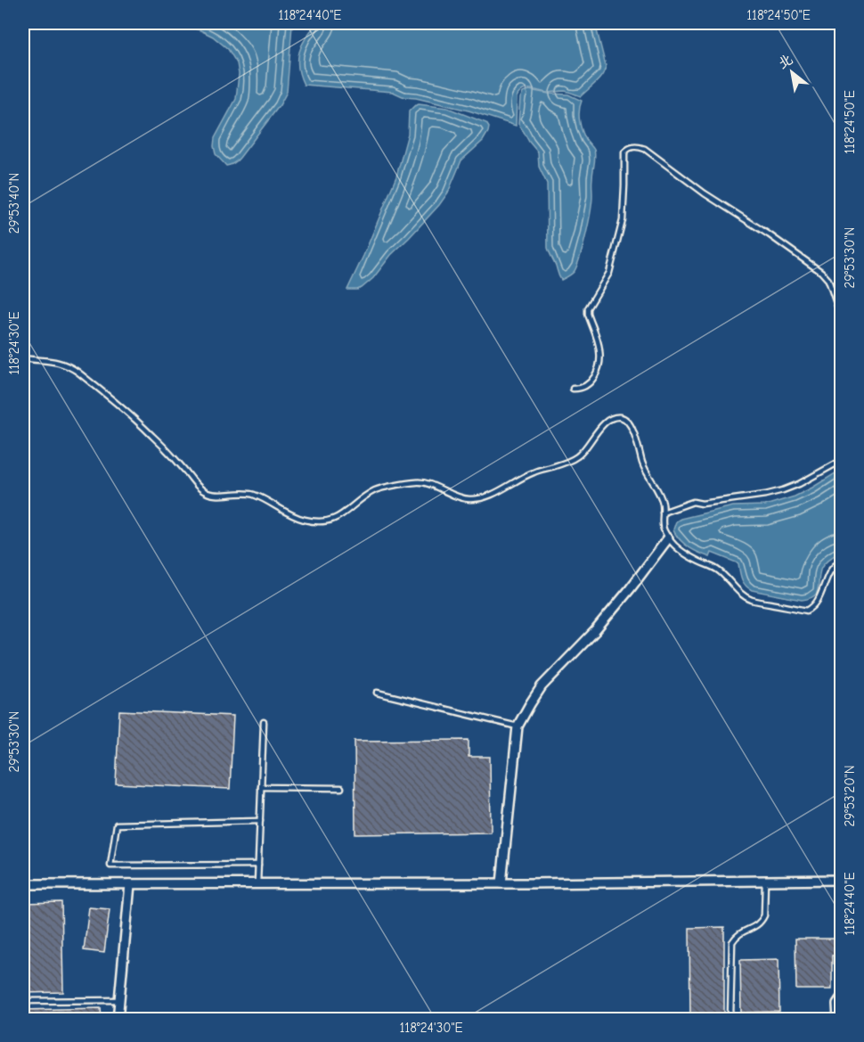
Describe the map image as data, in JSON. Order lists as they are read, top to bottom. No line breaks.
{"north":"top left","coordinates":["118°24'40\"E","118°24'50\"E","29°53'40\"N","29°53'30\"N","118°24'30\"E","29°53'20\"N"]}
